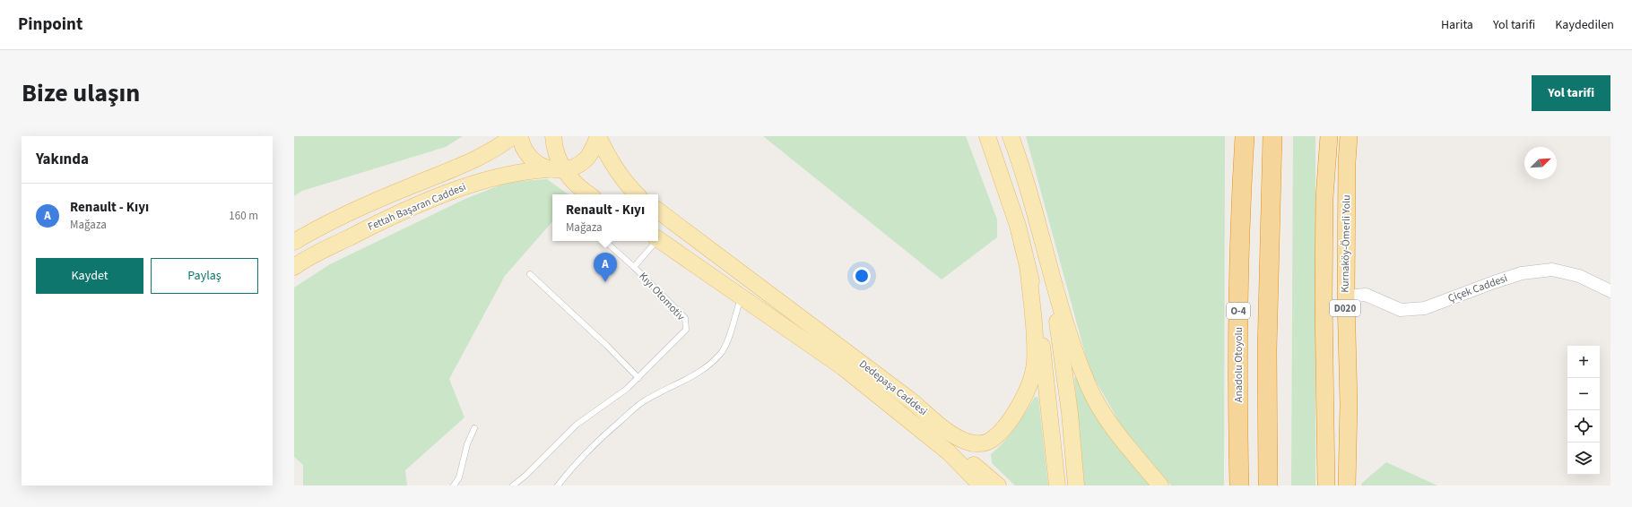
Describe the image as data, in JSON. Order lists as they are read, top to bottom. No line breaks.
{"streets":{"highway":["Kurnaköy-Ömerli Yolu","D020","O-4","Anadolu Otoyolu"],"main road":["Fettah Başaran Caddesi","Dedepaşa Caddesi"],"street":["Çiçek Caddesi"],"lane":["Kıyı Otomotiv"]},"crossings":[["Kurnaköy-Ömerli Yolu","Çiçek Caddesi"]],"north":"top right","page":{"header":"Pinpoint","nav":["Harita","Yol tarifi","Kaydedilen"],"title":"Bize ulaşın","buttons":["Yol tarifi",["Kaydet","Paylaş"]],"heading":"Yakında","list":[{"mark":"A","name":"Renault - Kıyı","note":"Mağaza","value":"160 m"}],"popup":["Renault - Kıyı","Mağaza"],"pins":"A","map_buttons":["+","−"]}}
